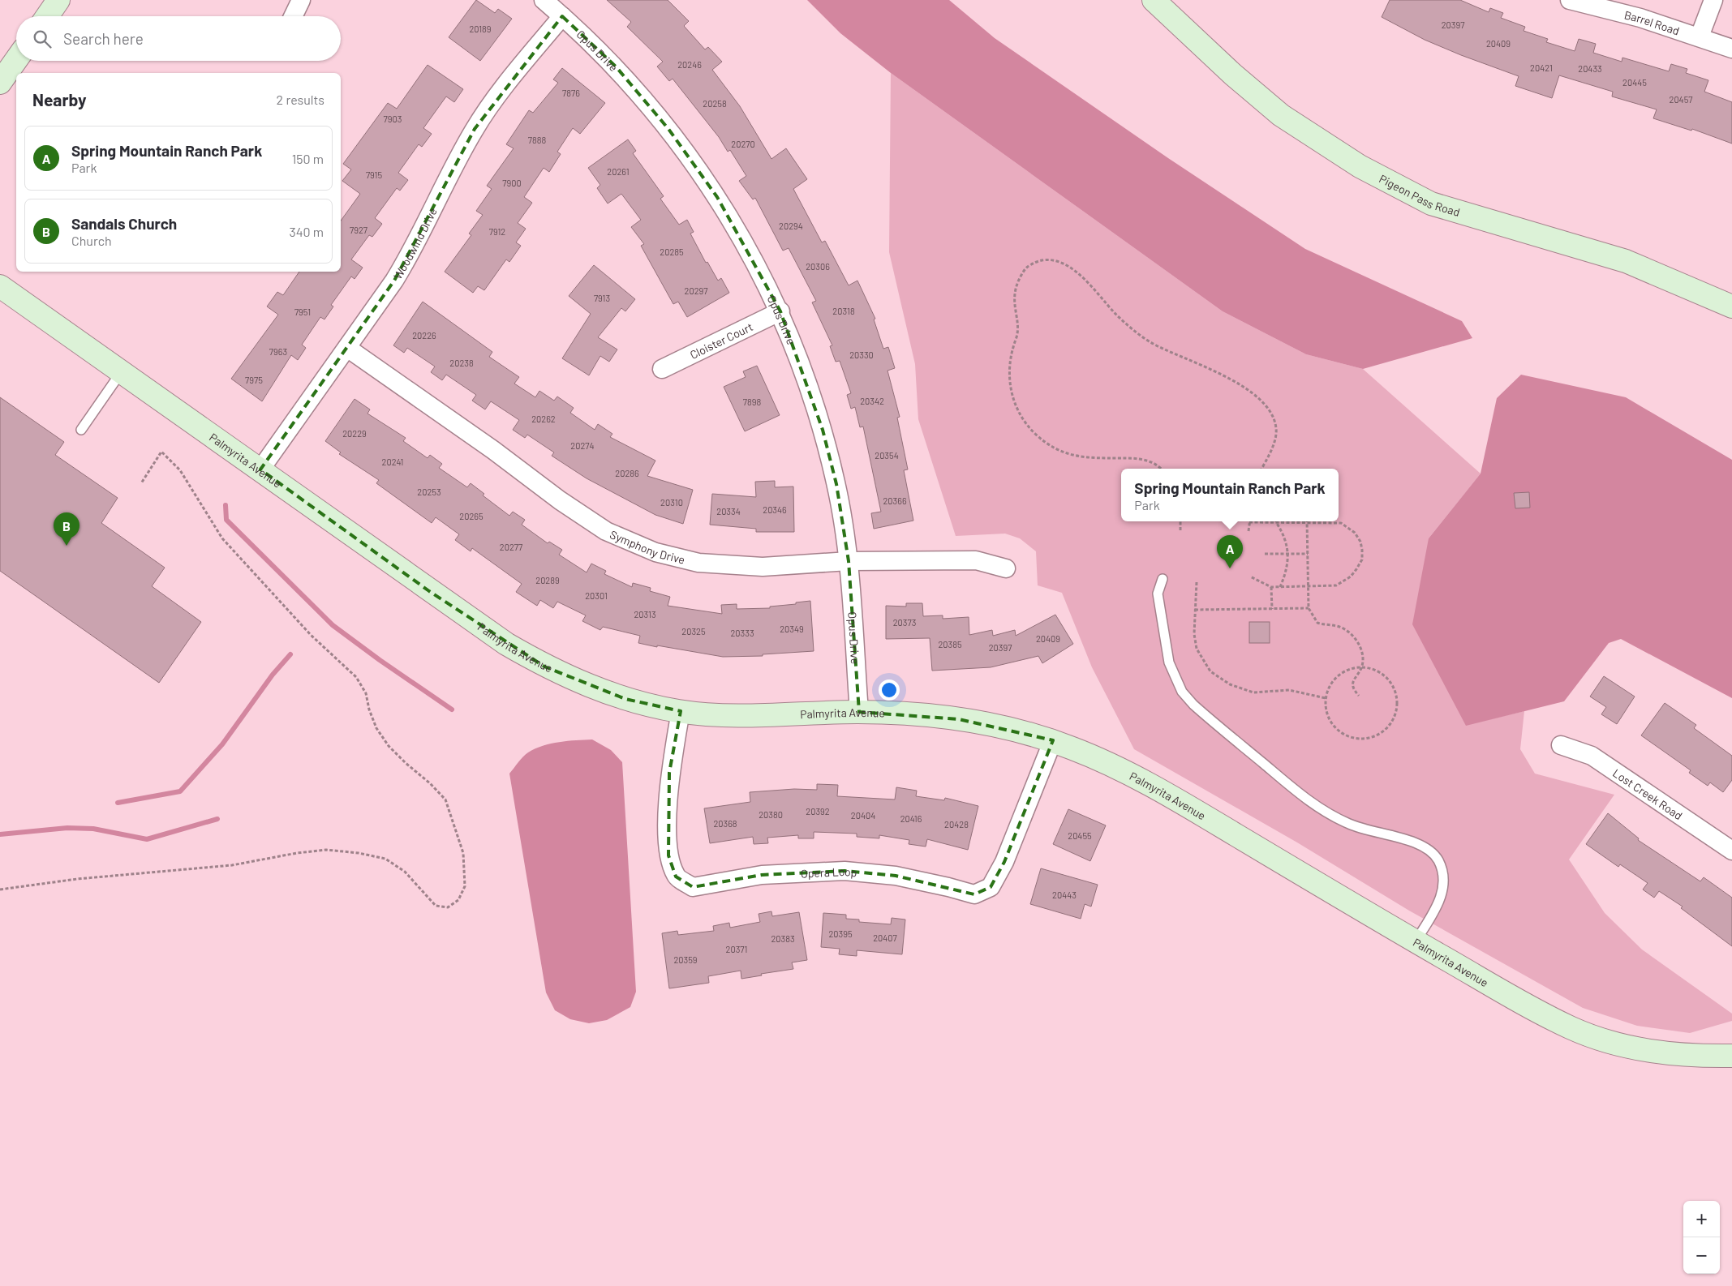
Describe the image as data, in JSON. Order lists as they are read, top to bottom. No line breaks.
{"streets":{"street":["Barrel Road","Opus Drive","Pigeon Pass Road","Woodwind Drive","Cloister Court","Palmyrita Avenue","Symphony Drive","Lost Creek Road","Opera Loop"]},"crossings":[["Opus Drive","Woodwind Drive"],["Opus Drive","Cloister Court"],["Opus Drive","Palmyrita Avenue"],["Opus Drive","Symphony Drive"],["Woodwind Drive","Palmyrita Avenue"],["Woodwind Drive","Symphony Drive"],["Palmyrita Avenue","Opera Loop"]],"house_numbers":["20397","20189","20409","20246","20421","20433","20445","7876","20457","20258","7903","7888","20270","20261","7915","7900","20294","7927","7912","20285","20306","20297","7913","20318","7951","20226","7963","20330","20238","7975","20342","7898","20262","20229","20274","20354","20241","20286","20253","20366","20310","20346","20334","20265","20277","20289","20301","20313","20373","20349","20325","20333","20409","20385","20397","20392","20380","20404","20416","20368","20428","20455","20443","20395","20407","20383","20371","20359"],"page":{"search":"Search here","heading":["Nearby","2 results"],"list":[{"mark":"A","name":"Spring Mountain Ranch Park","note":"Park","value":"150 m"},{"mark":"B","name":"Sandals Church","note":"Church","value":"340 m"}],"popup":["Spring Mountain Ranch Park","Park"],"pins":["B","A"],"map_buttons":["+","−"]}}
